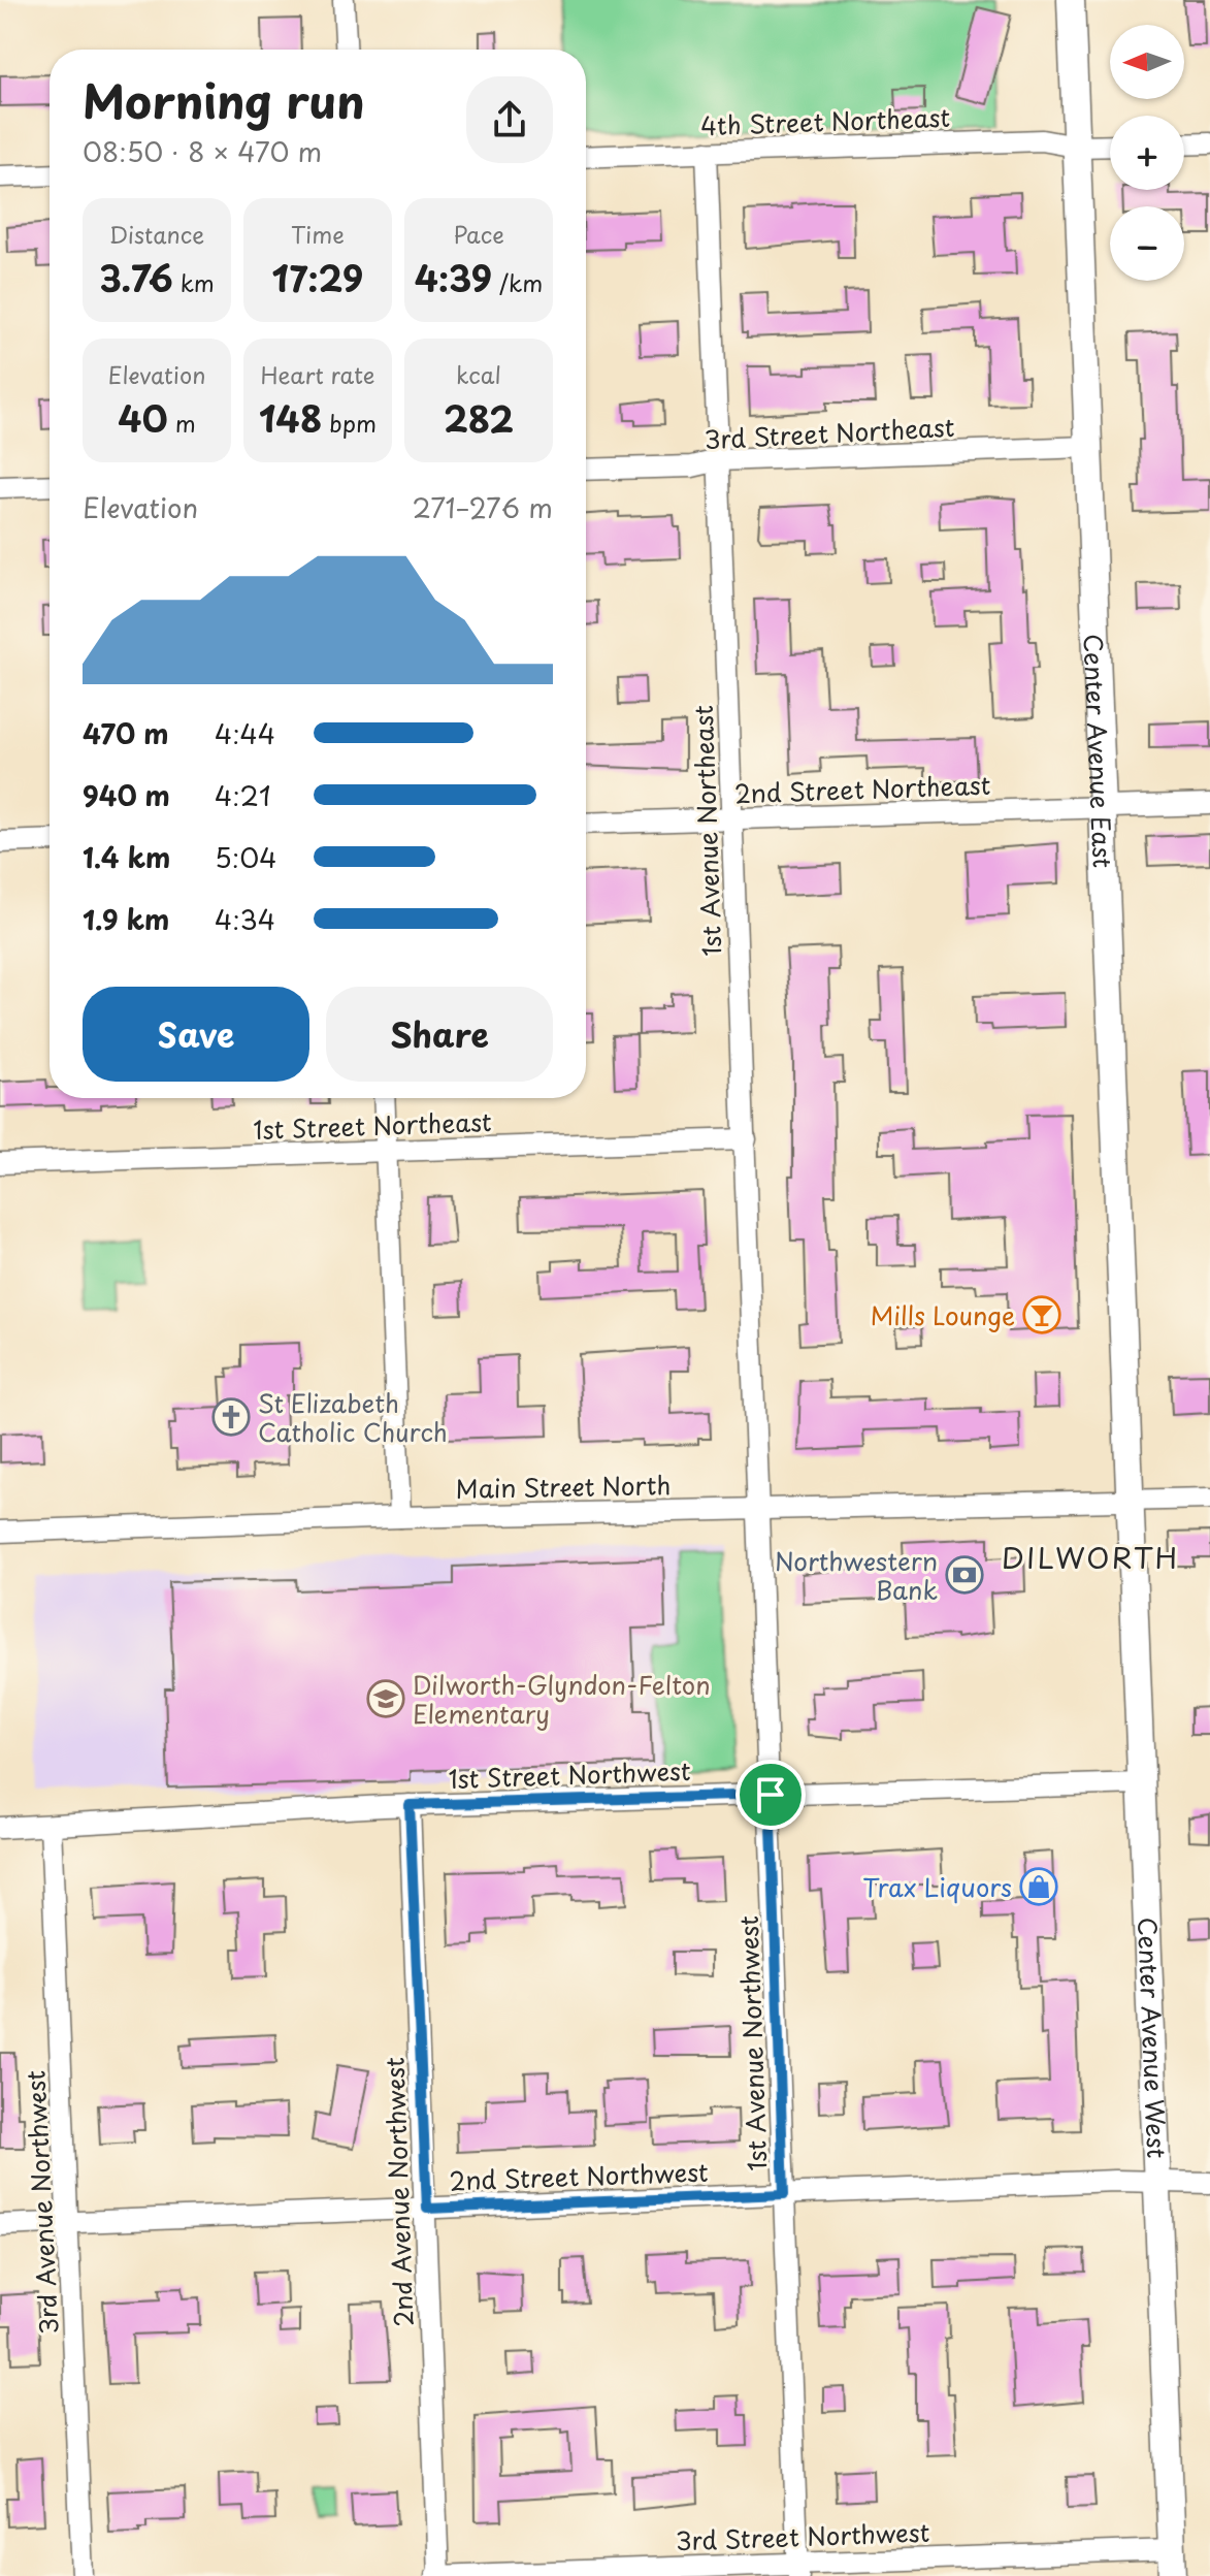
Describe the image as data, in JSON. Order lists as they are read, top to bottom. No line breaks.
{"streets":{"main road":["Center Avenue East","Center Avenue West"],"street":["4th Street Northeast","3rd Street Northeast","2nd Street Northeast","1st Avenue Northeast","1st Street Northeast","Main Street North","1st Street Northwest","1st Avenue Northwest","2nd Street Northwest","2nd Avenue Northwest","3rd Avenue Northwest","3rd Street Northwest"]},"crossings":[["4th Street Northeast","Center Avenue East"],["4th Street Northeast","1st Avenue Northeast"],["3rd Street Northeast","Center Avenue East"],["3rd Street Northeast","1st Avenue Northeast"],["Center Avenue East","2nd Street Northeast"],["Center Avenue East","Main Street North"],["Center Avenue East","Center Avenue West"],["2nd Street Northeast","1st Avenue Northeast"],["1st Avenue Northeast","1st Street Northeast"],["1st Avenue Northeast","Main Street North"],["1st Avenue Northeast","1st Avenue Northwest"],["Main Street North","Center Avenue West"],["Main Street North","1st Avenue Northwest"],["1st Street Northwest","Center Avenue West"],["1st Street Northwest","1st Avenue Northwest"],["1st Street Northwest","2nd Avenue Northwest"],["1st Street Northwest","3rd Avenue Northwest"],["Center Avenue West","2nd Street Northwest"],["Center Avenue West","3rd Street Northwest"],["1st Avenue Northwest","2nd Street Northwest"],["1st Avenue Northwest","3rd Street Northwest"],["2nd Street Northwest","2nd Avenue Northwest"],["2nd Street Northwest","3rd Avenue Northwest"],["2nd Avenue Northwest","3rd Street Northwest"]],"districts":["DILWORTH"],"places":{"bar":["Mills Lounge"],"church":["St Elizabeth Catholic Church"],"bank":["Northwestern Bank"],"school or university":["Dilworth-Glyndon-Felton Elementary"],"shop":["Trax Liquors"]},"north":"left","page":{"map_buttons":["+","−"],"heading":["Morning run","08:50 · 8 × 470 m"],"stats":[["Distance","3.76 km"],["Time","17:29"],["Pace","4:39 /km"],["Elevation","40 m"],["Heart rate","148 bpm"],["kcal","282"]],"chart":["Elevation","271–276 m"],"list":[{"name":"470 m","note":"4:44"},{"name":"940 m","note":"4:21"},{"name":"1.4 km","note":"5:04"},{"name":"1.9 km","note":"4:34"}],"buttons":["Save","Share"]}}
